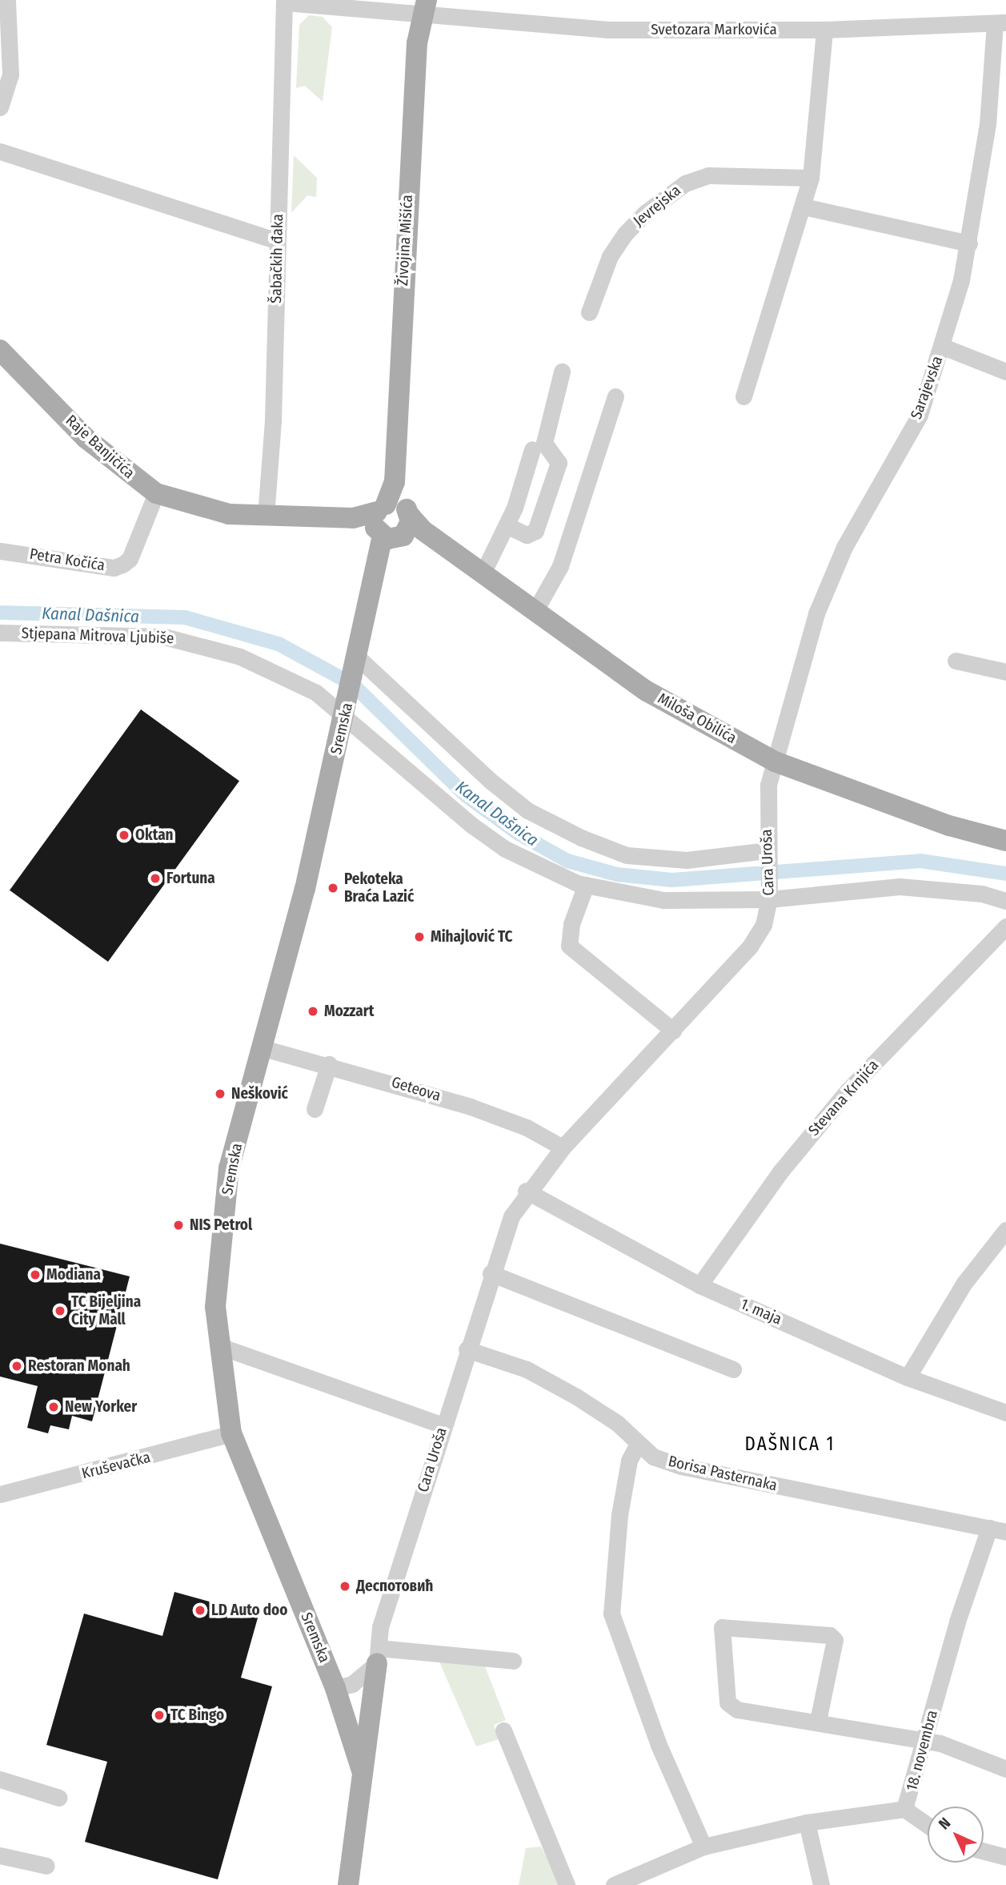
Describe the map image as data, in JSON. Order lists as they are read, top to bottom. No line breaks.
{"streets":{"main road":["Živojina Mišića","Raje Banjičića","Miloša Obilića","Sremska"],"street":["Svetozara Markovića","Jevrejska","Šabačkih đaka","Sarajevska","Petra Kočića","Stjepana Mitrova Ljubiše","Cara Uroša","Geteova","Stevana Krnjića","1. maja","Kruševačka","Borisa Pasternaka","18. novembra"]},"crossings":[["Svetozara Markovića","Živojina Mišića"],["Svetozara Markovića","Šabačkih đaka"],["Svetozara Markovića","Sarajevska"],["Šabačkih đaka","Raje Banjičića"],["Sarajevska","Miloša Obilića"],["Sarajevska","Cara Uroša"],["Raje Banjičića","Petra Kočića"],["Raje Banjičića","Miloša Obilića"],["Stjepana Mitrova Ljubiše","Sremska"],["Stjepana Mitrova Ljubiše","Cara Uroša"],["Miloša Obilića","Sremska"],["Miloša Obilića","Cara Uroša"],["Sremska","Geteova"],["Sremska","Kruševačka"],["Cara Uroša","Geteova"],["Cara Uroša","1. maja"],["Cara Uroša","Borisa Pasternaka"],["Stevana Krnjića","1. maja"],["Borisa Pasternaka","18. novembra"]],"districts":["DAŠNICA 1"],"water":["Kanal Dašnica"],"places":["Oktan","Fortuna","Pekoteka Braća Lazić","Mihajlović TC","Mozzart","Nešković","NIS Petrol","Modiana","TC Bijeljina City Mall","Restoran Monah","New Yorker","Деспотовић","LD Auto doo","TC Bingo"],"north":"top left"}
